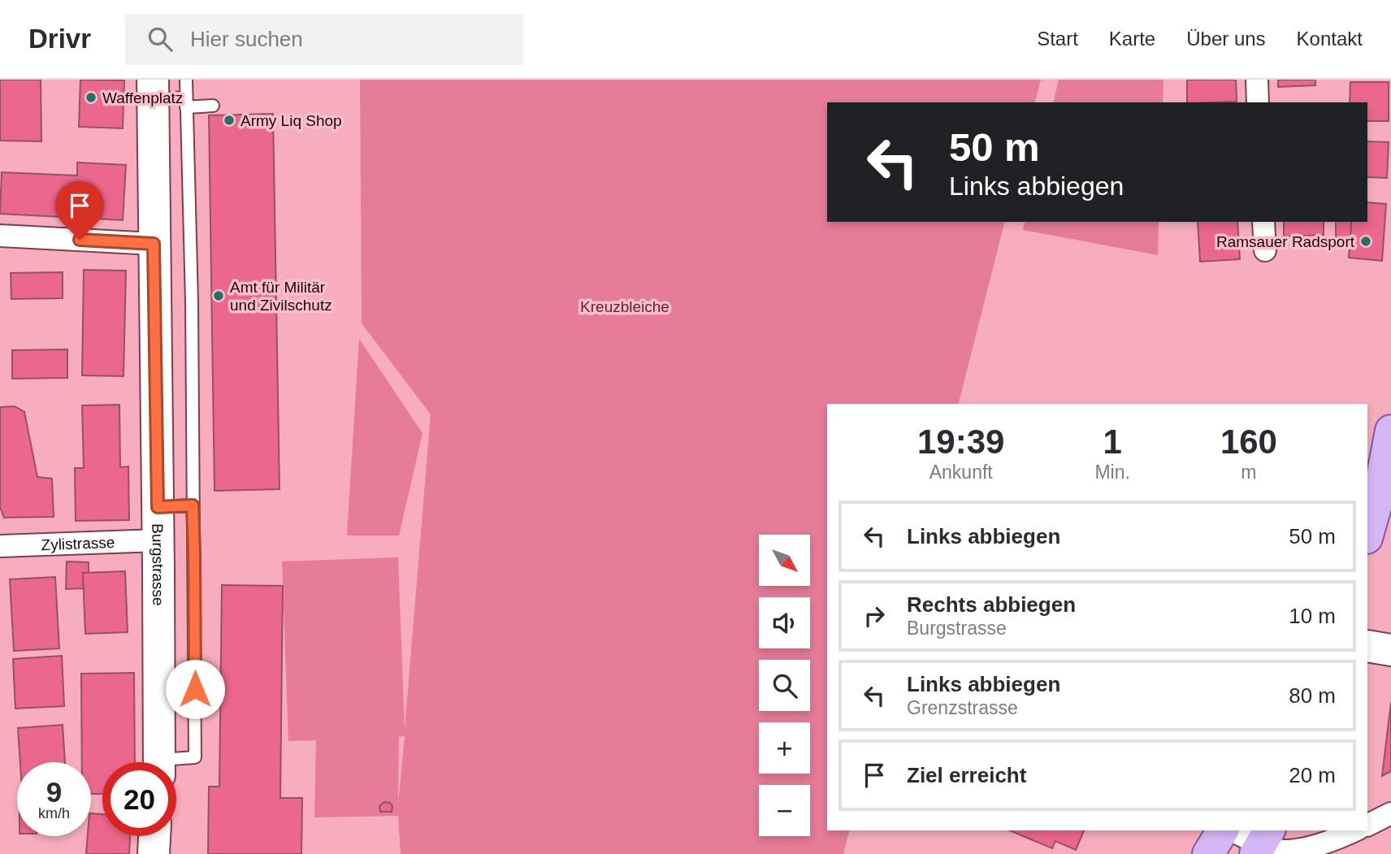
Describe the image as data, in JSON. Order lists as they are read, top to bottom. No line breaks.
{"streets":{"main road":["Burgstrasse"],"street":["Zylistrasse"]},"crossings":[["Zylistrasse","Burgstrasse"]],"parks":["Kreuzbleiche"],"places":["Waffenplatz","Army Liq Shop","Ramsauer Radsport","Amt für Militär und Zivilschutz"],"north":"bottom right","page":{"header":"Drivr","search":"Hier suchen","nav":["Start","Karte","Über uns","Kontakt"],"turn":["50 m","Links abbiegen"],"eta":["19:39","Ankunft","1","Min.","160","m"],"list":[{"name":"Links abbiegen","value":"50 m"},{"name":"Rechts abbiegen","note":"Burgstrasse","value":"10 m"},{"name":"Links abbiegen","note":"Grenzstrasse","value":"80 m"},{"name":"Ziel erreicht","value":"20 m"}],"map_buttons":["+","−"],"speed":"9 km/h","limit":"20"}}
